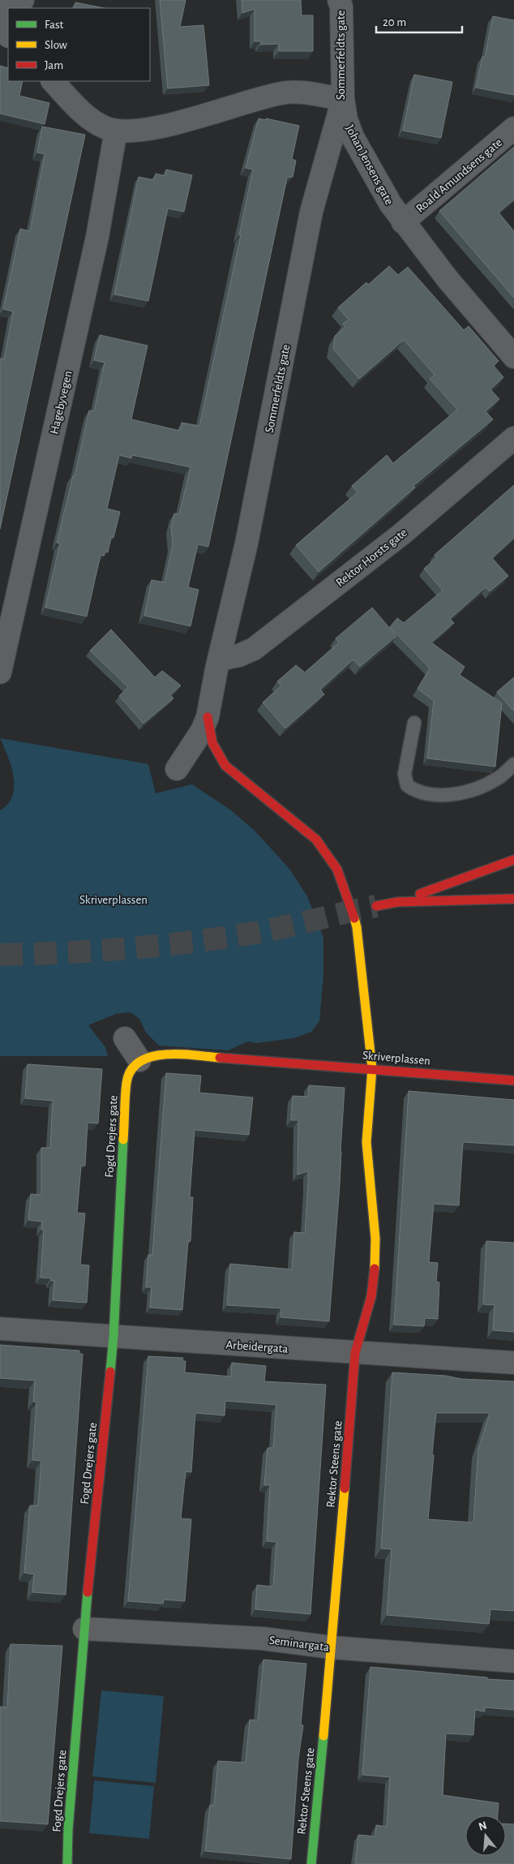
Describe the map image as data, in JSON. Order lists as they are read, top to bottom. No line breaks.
{"streets":{"street":["Sommerfeldts gate","Johan Jensens gate","Roald Amundsens gate","Hagebyvegen","Rektor Horsts gate","Skriverplassen","Fogd Drejers gate","Arbeidergata","Rektor Steens gate","Seminargata"]},"crossings":[["Sommerfeldts gate","Johan Jensens gate"],["Sommerfeldts gate","Rektor Horsts gate"],["Sommerfeldts gate","Rektor Steens gate"],["Johan Jensens gate","Roald Amundsens gate"],["Skriverplassen","Fogd Drejers gate"],["Skriverplassen","Rektor Steens gate"],["Fogd Drejers gate","Arbeidergata"],["Fogd Drejers gate","Seminargata"],["Arbeidergata","Rektor Steens gate"],["Rektor Steens gate","Seminargata"]],"parks":["Skriverplassen"],"legend":["Fast","Slow","Jam"],"scale_bar":"20 m","north":"top"}
